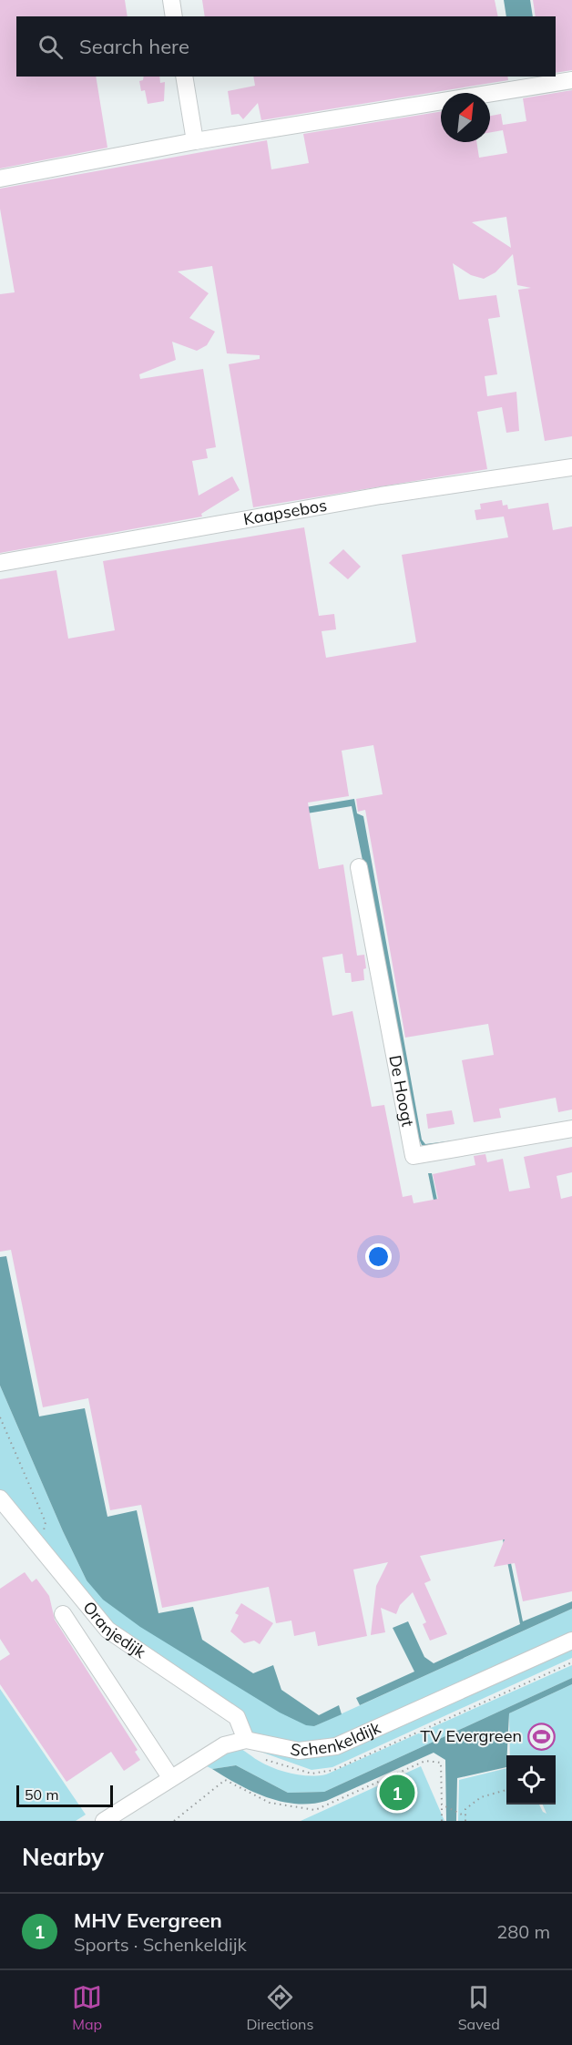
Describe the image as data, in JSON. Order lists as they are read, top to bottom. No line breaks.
{"streets":{"street":["Kaapsebos","De Hoogt","Oranjedijk","Schenkeldijk"]},"crossings":[["Oranjedijk","Schenkeldijk"]],"places":{"sports":["TV Evergreen"]},"scale_bar":"50 m","north":"top right","page":{"search":"Search here","pins":"1","scale":"50 m","heading":"Nearby","list":[{"mark":"1","name":"MHV Evergreen","note":"Sports · Schenkeldijk","value":"280 m"}],"nav":["Map","Directions","Saved"]}}
